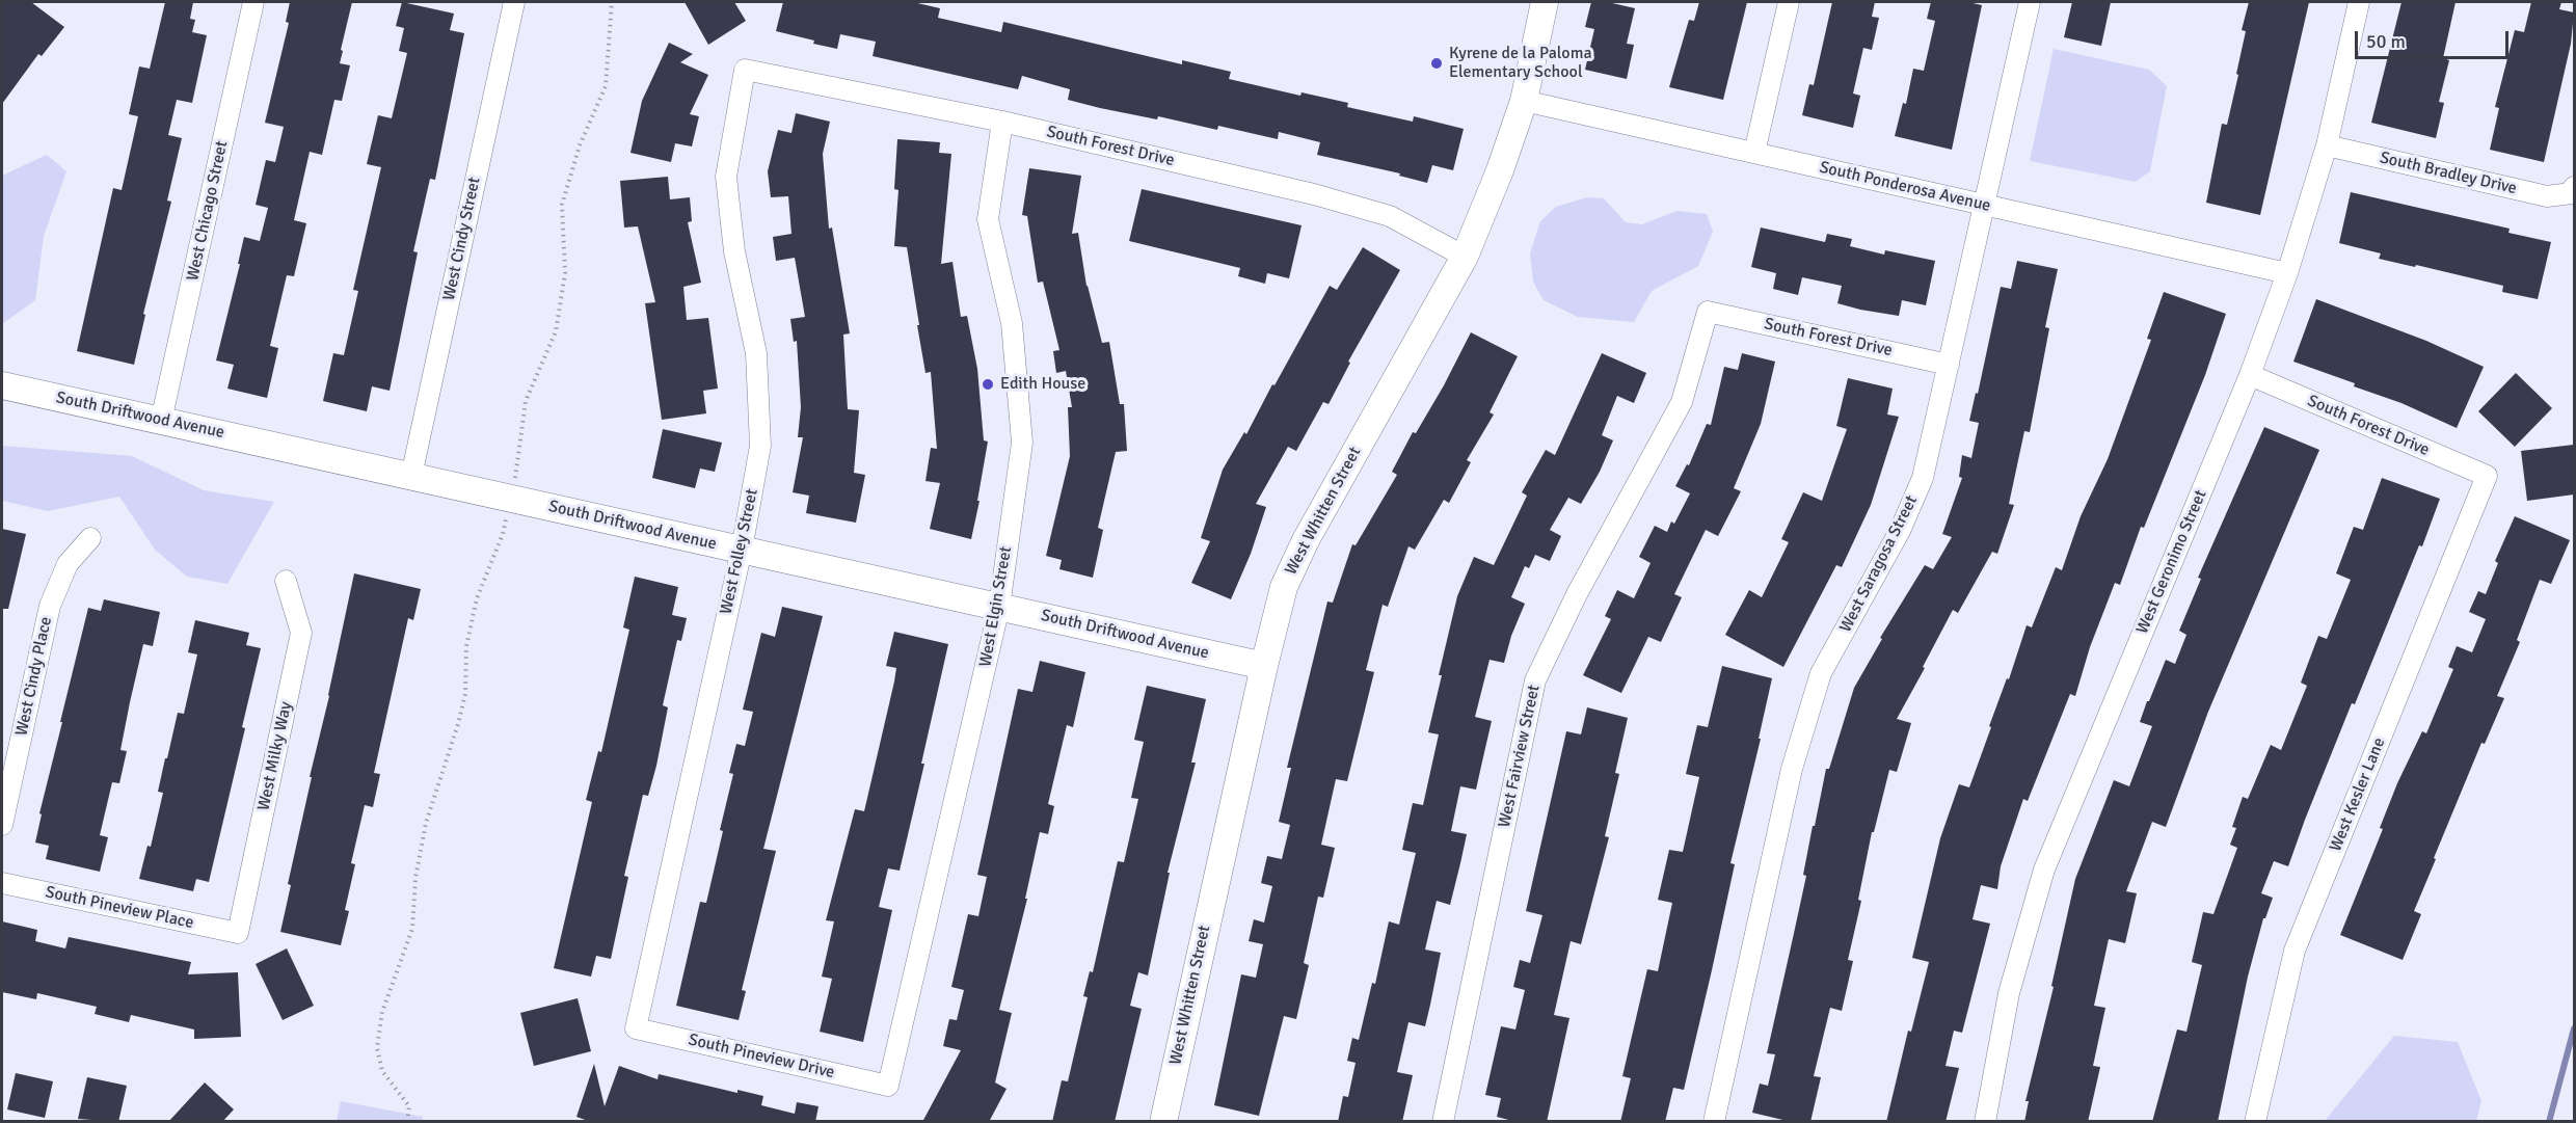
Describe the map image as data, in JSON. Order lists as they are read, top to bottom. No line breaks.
{"streets":{"street":["South Forest Drive","South Bradley Drive","South Ponderosa Avenue","West Chicago Street","West Cindy Street","South Driftwood Avenue","West Whitten Street","West Folley Street","West Geronimo Street","West Saragosa Street","West Elgin Street","West Cindy Place","West Milky Way","West Fairview Street","West Kesler Lane","South Pineview Place","South Pineview Drive"]},"crossings":[["South Forest Drive","West Whitten Street"],["South Forest Drive","West Folley Street"],["South Forest Drive","West Geronimo Street"],["South Forest Drive","West Saragosa Street"],["South Forest Drive","West Elgin Street"],["South Forest Drive","West Fairview Street"],["South Forest Drive","West Kesler Lane"],["South Bradley Drive","West Geronimo Street"],["South Ponderosa Avenue","West Whitten Street"],["South Ponderosa Avenue","West Geronimo Street"],["South Ponderosa Avenue","West Saragosa Street"],["West Chicago Street","South Driftwood Avenue"],["West Cindy Street","South Driftwood Avenue"],["South Driftwood Avenue","West Whitten Street"],["South Driftwood Avenue","West Folley Street"],["South Driftwood Avenue","West Elgin Street"],["West Folley Street","South Pineview Drive"],["West Elgin Street","South Pineview Drive"],["West Milky Way","South Pineview Place"]],"places":["Kyrene de la Paloma Elementary School","Edith House"],"scale_bar":"50 m"}
